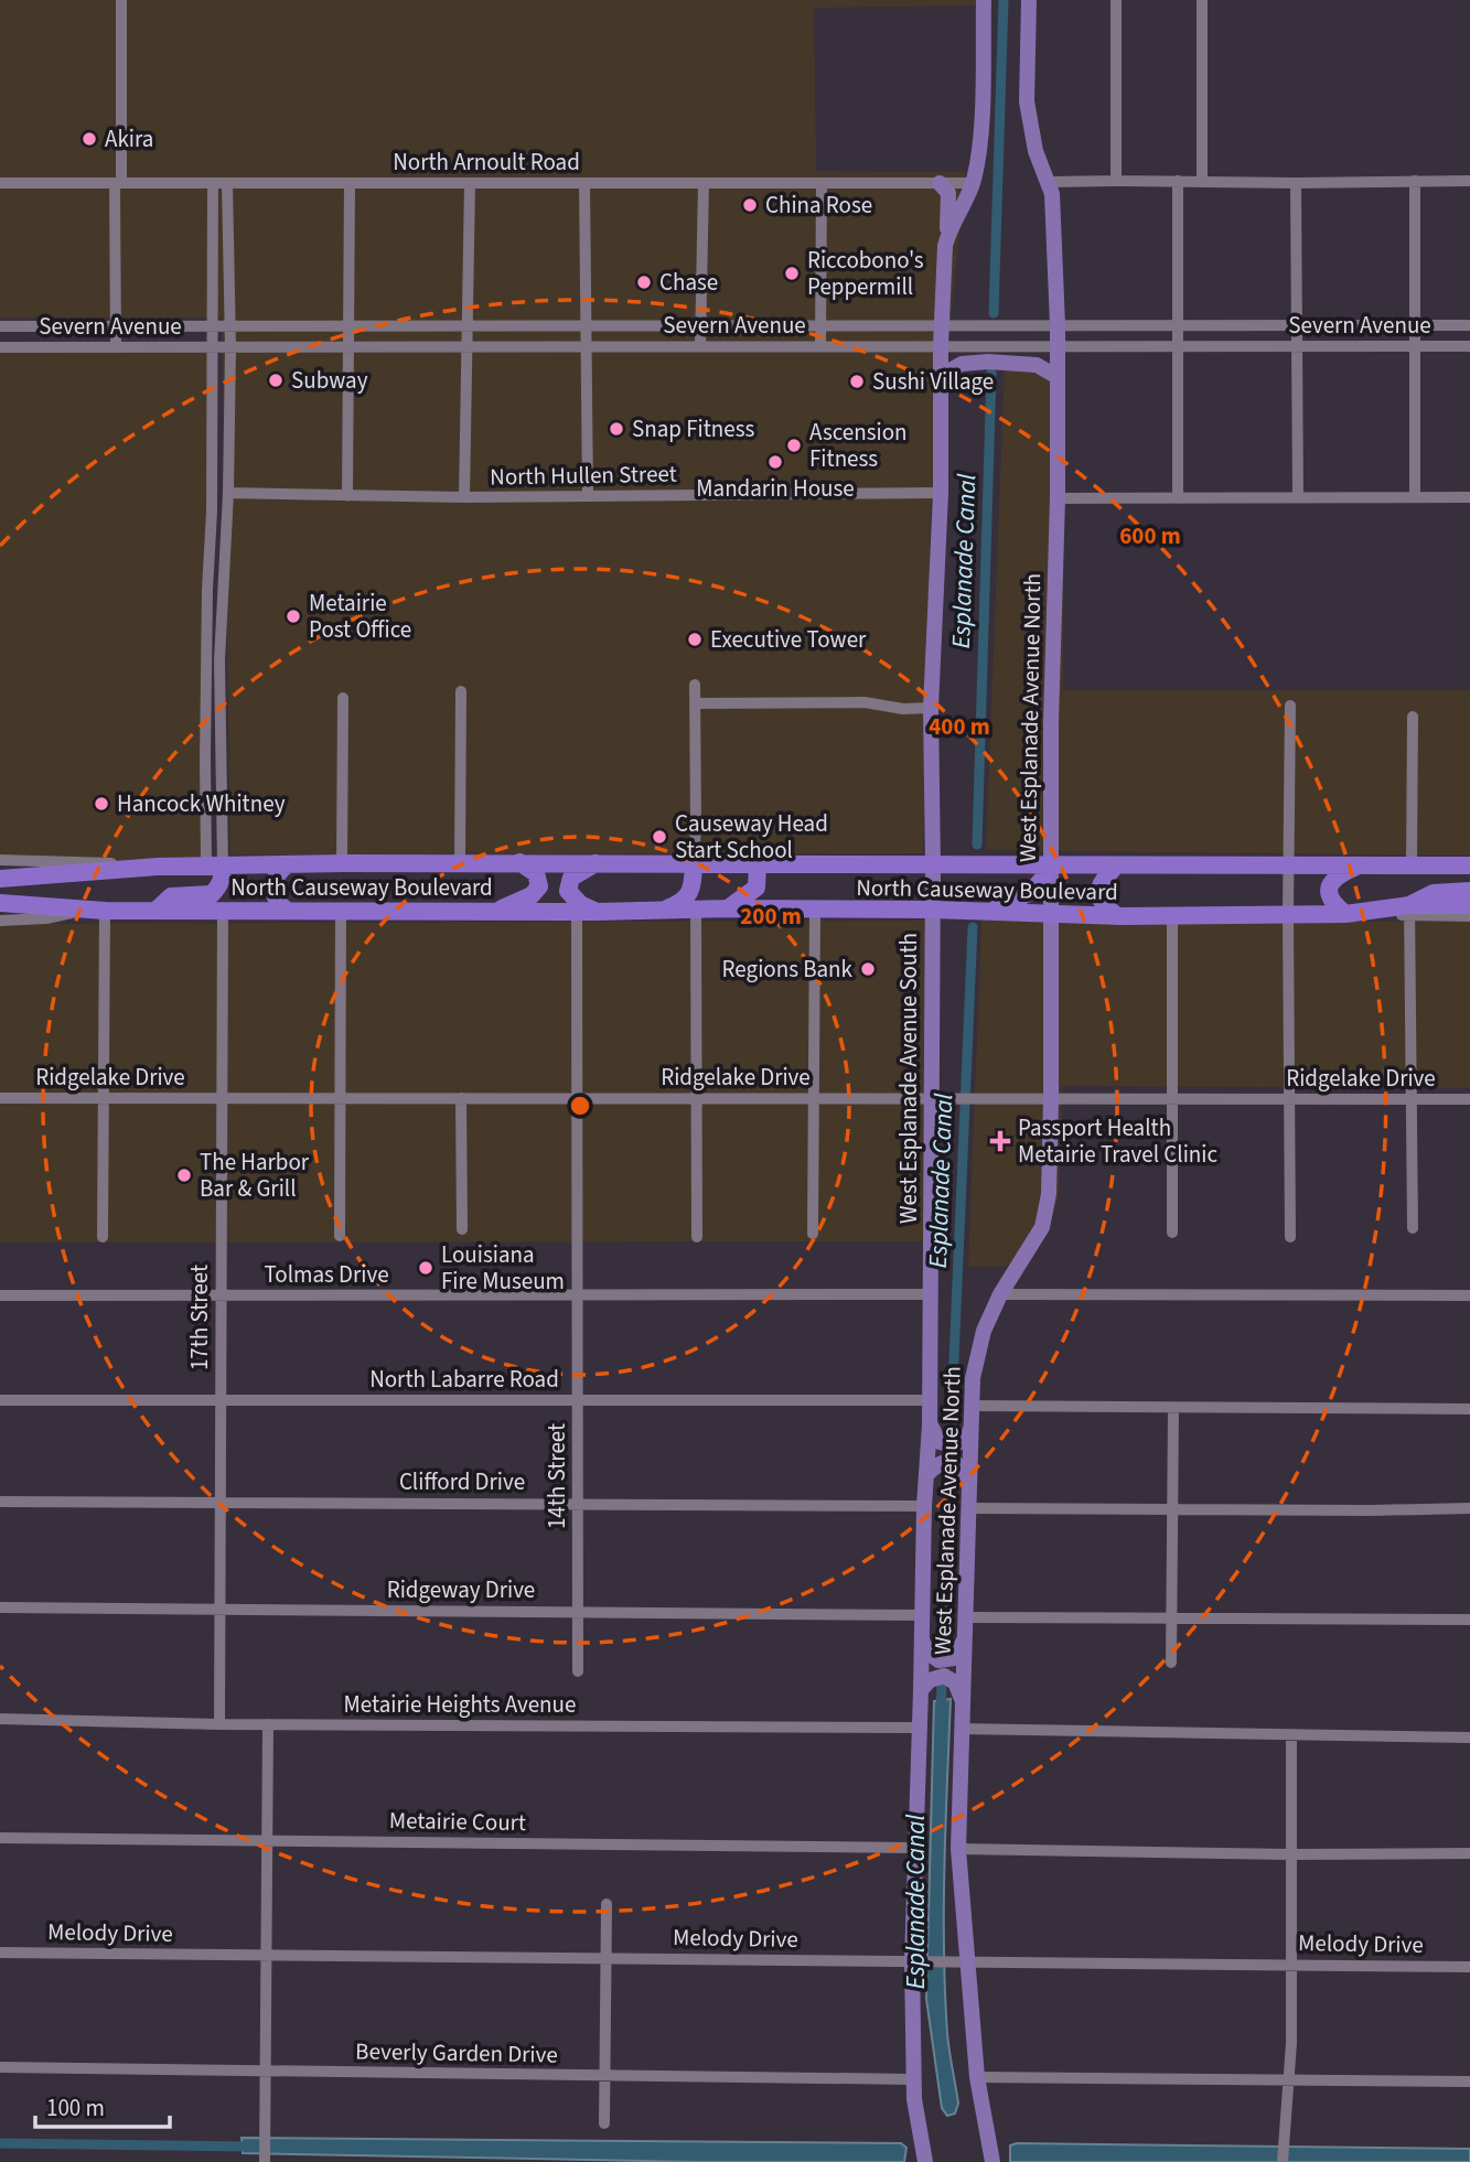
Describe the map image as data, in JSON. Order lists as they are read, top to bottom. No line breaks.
{"streets":{"highway":["North Causeway Boulevard"],"main road":["West Esplanade Avenue North","West Esplanade Avenue South"],"street":["North Arnoult Road","Severn Avenue","North Hullen Street","Ridgelake Drive","Tolmas Drive","17th Street","North Labarre Road","14th Street","Clifford Drive","Ridgeway Drive","Metairie Heights Avenue","Metairie Court","Melody Drive","Beverly Garden Drive"]},"crossings":[["North Arnoult Road","West Esplanade Avenue South"],["Severn Avenue","West Esplanade Avenue North"],["Severn Avenue","West Esplanade Avenue South"],["North Hullen Street","West Esplanade Avenue South"],["West Esplanade Avenue North","North Causeway Boulevard"],["West Esplanade Avenue North","Ridgelake Drive"],["West Esplanade Avenue North","Melody Drive"],["North Causeway Boulevard","West Esplanade Avenue South"],["North Causeway Boulevard","17th Street"],["North Causeway Boulevard","14th Street"],["Ridgelake Drive","West Esplanade Avenue South"],["Ridgelake Drive","17th Street"],["Ridgelake Drive","14th Street"],["West Esplanade Avenue South","Tolmas Drive"],["West Esplanade Avenue South","North Labarre Road"],["West Esplanade Avenue South","Clifford Drive"],["West Esplanade Avenue South","Ridgeway Drive"],["West Esplanade Avenue South","Metairie Heights Avenue"],["West Esplanade Avenue South","Metairie Court"],["West Esplanade Avenue South","Melody Drive"],["West Esplanade Avenue South","Beverly Garden Drive"],["Tolmas Drive","17th Street"],["Tolmas Drive","14th Street"],["17th Street","North Labarre Road"],["17th Street","Clifford Drive"],["17th Street","Ridgeway Drive"],["17th Street","Metairie Heights Avenue"],["North Labarre Road","14th Street"],["14th Street","Clifford Drive"],["14th Street","Ridgeway Drive"]],"water":["Esplanade Canal"],"places":{"other":["Akira","China Rose","Riccobono's Peppermill","Chase","Subway","Sushi Village","Snap Fitness","Ascension Fitness","Mandarin House","Metairie Post Office","Executive Tower","Hancock Whitney","Causeway Head Start School","Regions Bank","The Harbor Bar & Grill","Louisiana Fire Museum"],"health":["Passport Health Metairie Travel Clinic"]},"scale_bar":"100 m","rings":["600 m","400 m","200 m"]}
